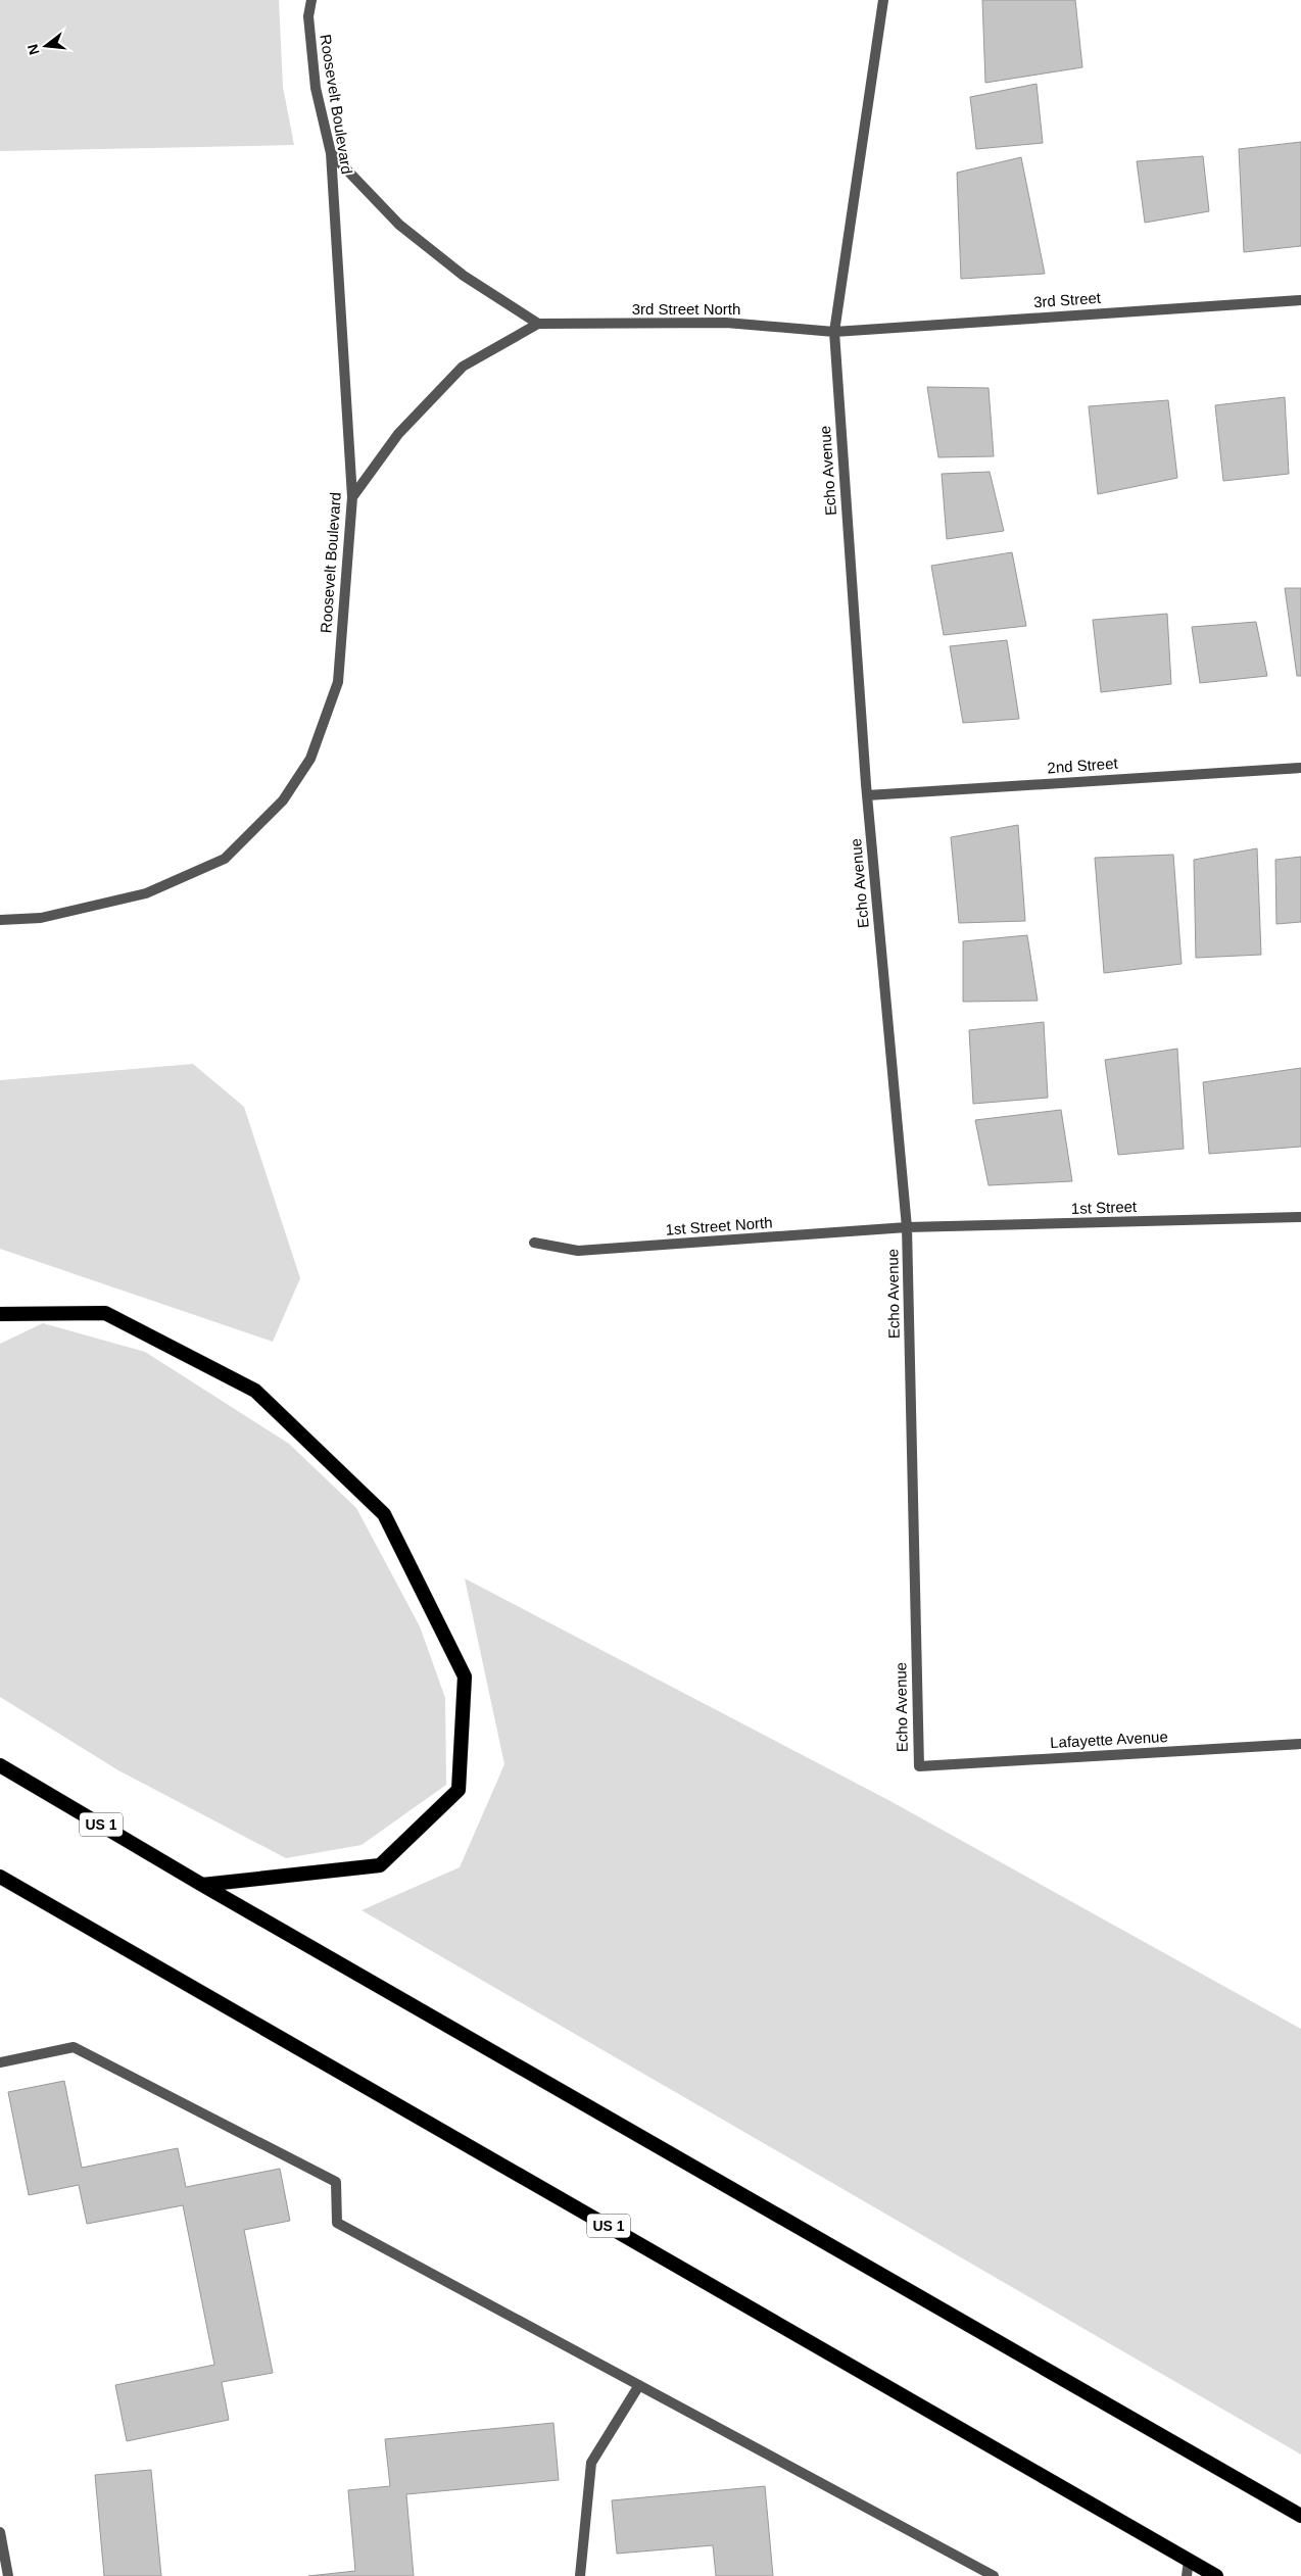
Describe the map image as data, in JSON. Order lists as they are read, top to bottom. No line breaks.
{"streets":{"highway":["US 1"],"street":["Roosevelt Boulevard","3rd Street","3rd Street North","Echo Avenue","2nd Street","1st Street","1st Street North","Lafayette Avenue"]},"crossings":[["Roosevelt Boulevard","3rd Street North"],["3rd Street","3rd Street North"],["3rd Street","Echo Avenue"],["3rd Street North","Echo Avenue"],["Echo Avenue","2nd Street"],["Echo Avenue","1st Street"],["Echo Avenue","1st Street North"],["Echo Avenue","Lafayette Avenue"],["1st Street","1st Street North"]],"north":"left"}
